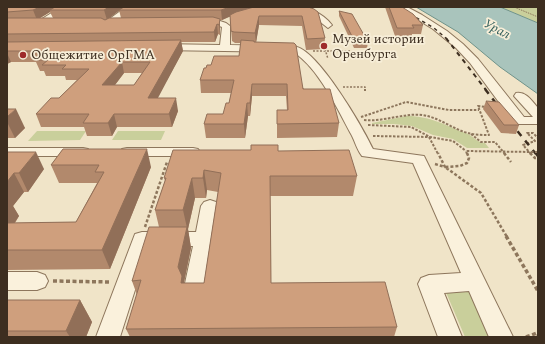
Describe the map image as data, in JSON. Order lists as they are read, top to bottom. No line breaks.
{"water":["Урал"],"places":["Музей истории Оренбурга","Общежитие ОрГМА"]}
